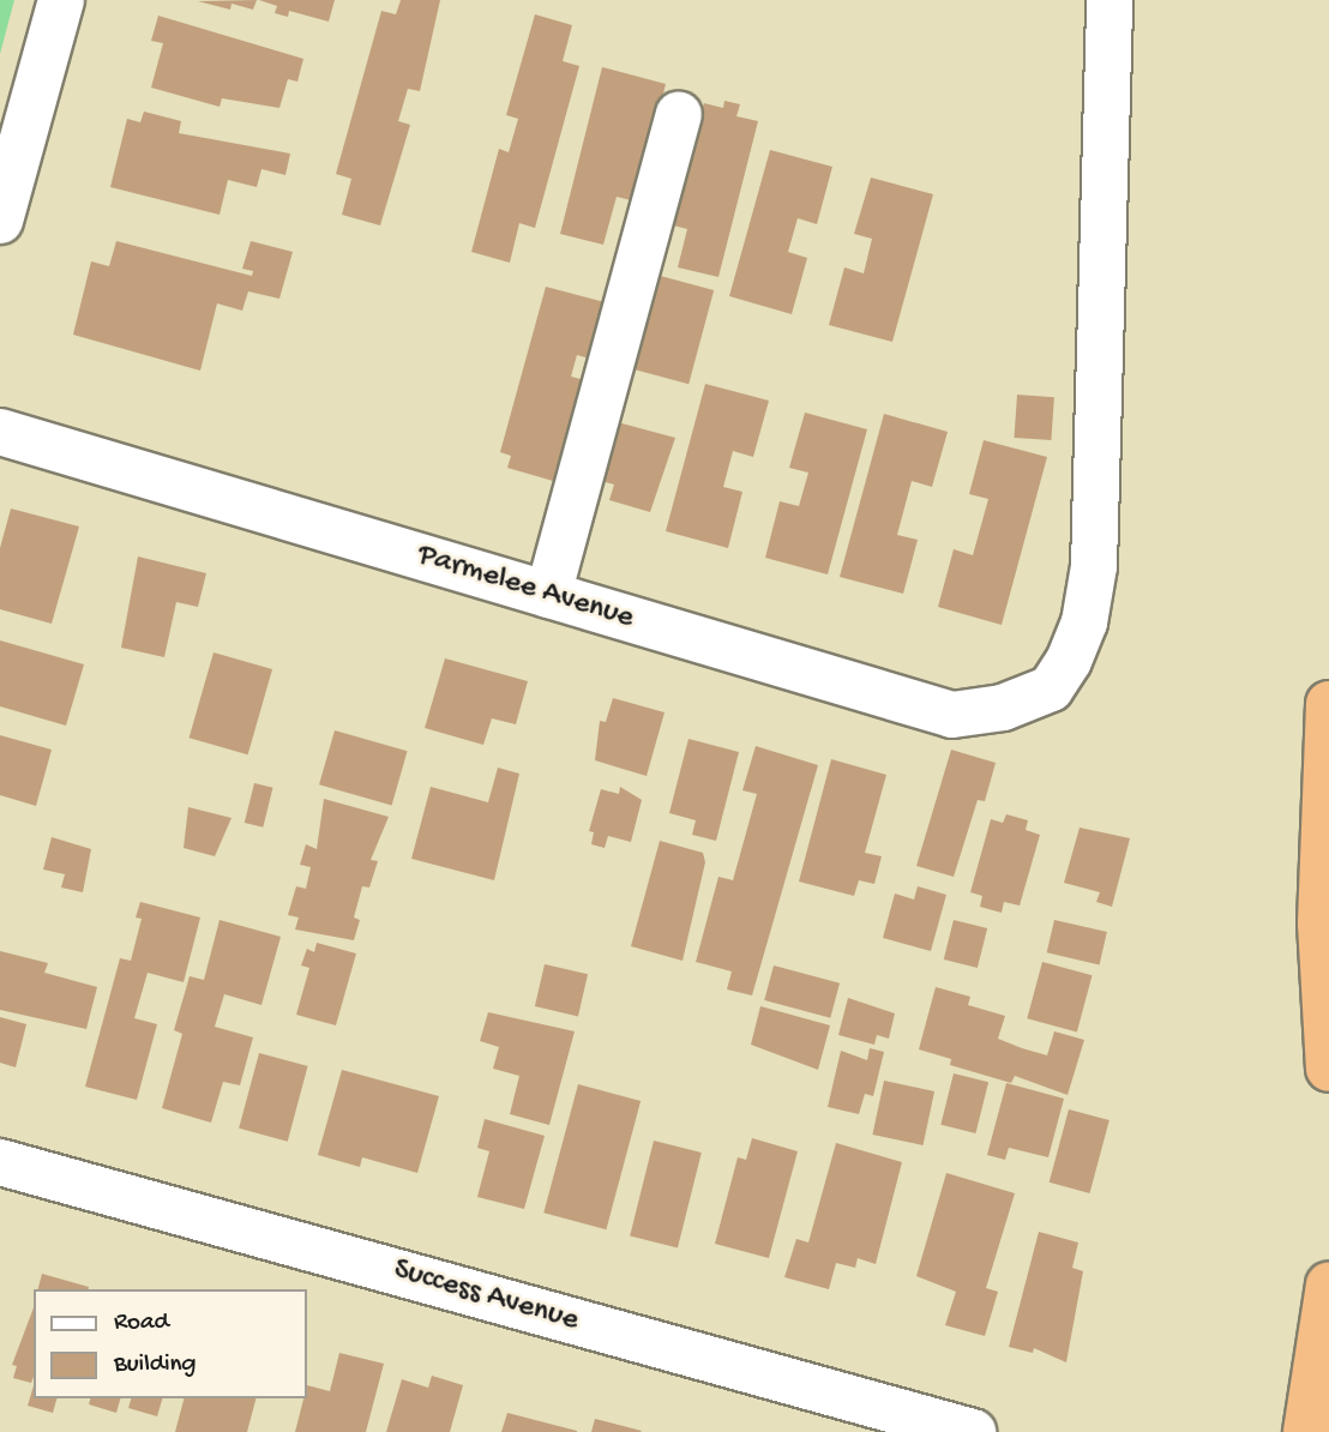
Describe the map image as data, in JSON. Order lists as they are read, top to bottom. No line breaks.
{"streets":{"street":["Parmelee Avenue","Success Avenue"]},"legend":["Road","Building"]}
